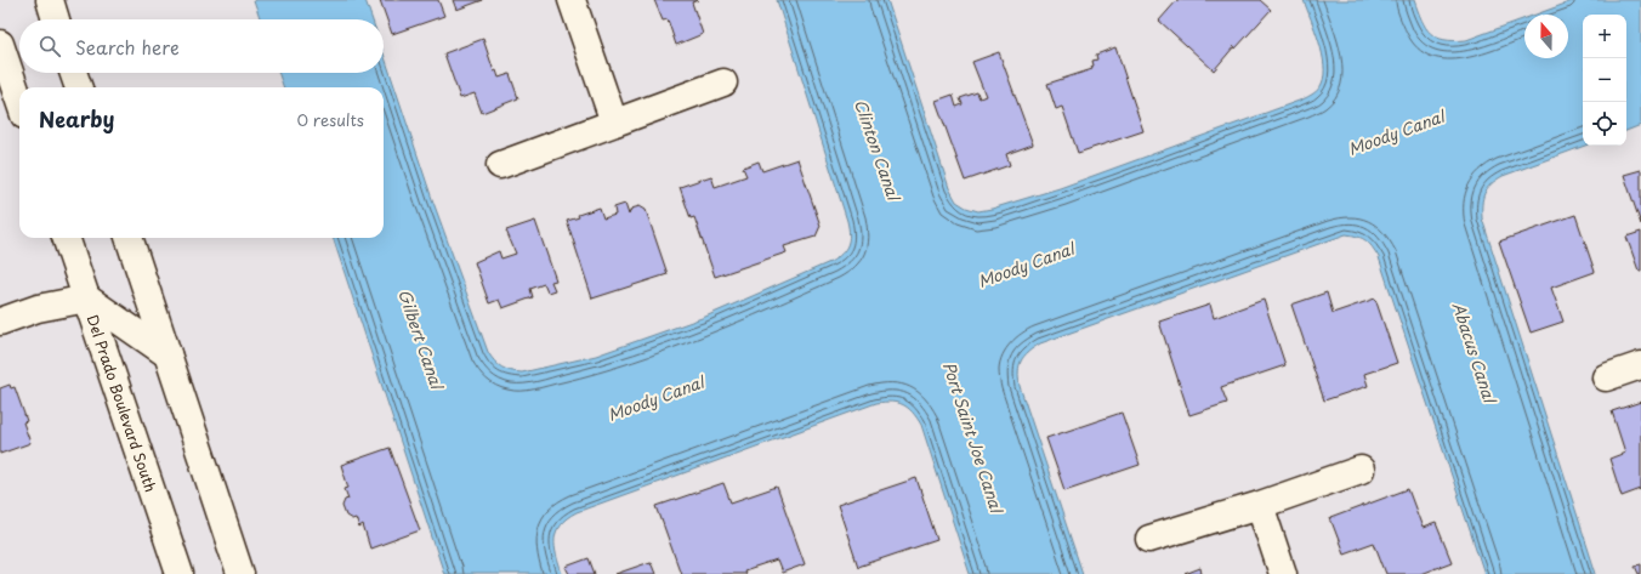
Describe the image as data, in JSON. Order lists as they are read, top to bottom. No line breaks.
{"streets":{"main road":["Del Prado Boulevard South"]},"water":["Moody Canal","Clinton Canal","Gilbert Canal","Abacus Canal","Port Saint Joe Canal"],"north":"top","page":{"map_buttons":["+","−"],"search":"Search here","heading":["Nearby","0 results"]}}
